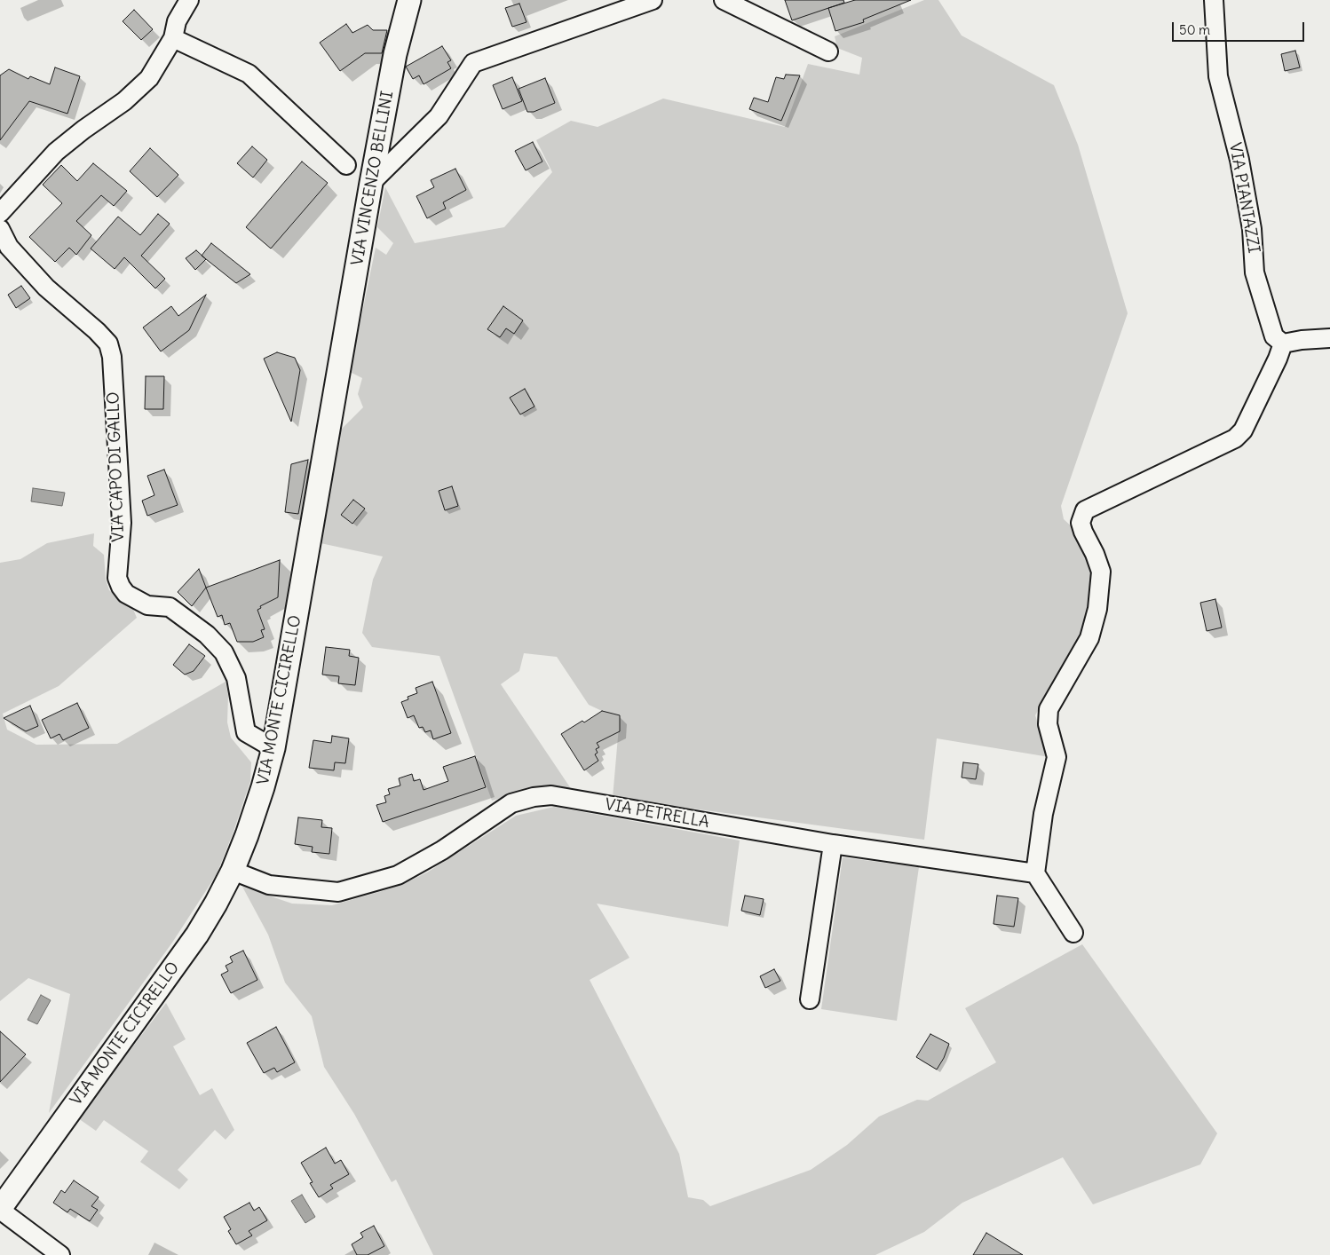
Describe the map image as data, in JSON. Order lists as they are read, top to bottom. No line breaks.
{"streets":{"street":["VIA VINCENZO BELLINI","VIA PIANTAZZI","VIA CAPO DI GALLO","VIA MONTE CICIRELLO","VIA PETRELLA"]},"crossings":[["VIA VINCENZO BELLINI","VIA MONTE CICIRELLO"],["VIA CAPO DI GALLO","VIA MONTE CICIRELLO"],["VIA MONTE CICIRELLO","VIA PETRELLA"]],"scale_bar":"50 m"}
